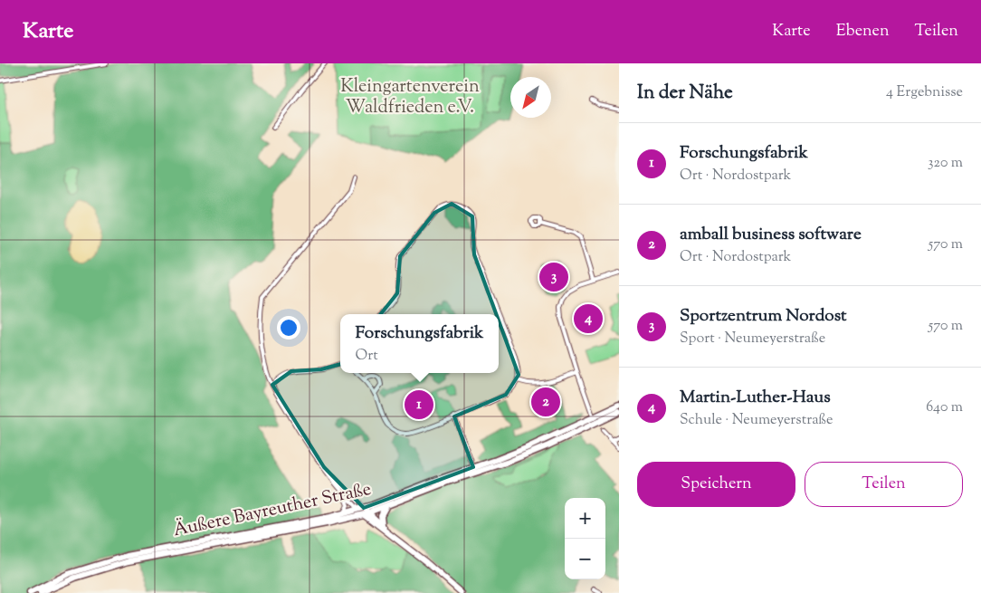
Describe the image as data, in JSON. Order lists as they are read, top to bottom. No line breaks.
{"streets":{"main road":["Äußere Bayreuther Straße"]},"parks":["Kleingartenverein Waldfrieden e.V."],"north":"bottom left","page":{"header":"Karte","nav":["Karte","Ebenen","Teilen"],"heading":["In der Nähe","4 Ergebnisse"],"list":[{"mark":"1","name":"Forschungsfabrik","note":"Ort · Nordostpark","value":"320 m"},{"mark":"2","name":"amball business software","note":"Ort · Nordostpark","value":"570 m"},{"mark":"3","name":"Sportzentrum Nordost","note":"Sport · Neumeyerstraße","value":"570 m"},{"mark":"4","name":"Martin-Luther-Haus","note":"Schule · Neumeyerstraße","value":"640 m"}],"pins":["3","4","2","1"],"popup":["Forschungsfabrik","Ort"],"buttons":["Speichern","Teilen"],"map_buttons":["+","−"]}}
